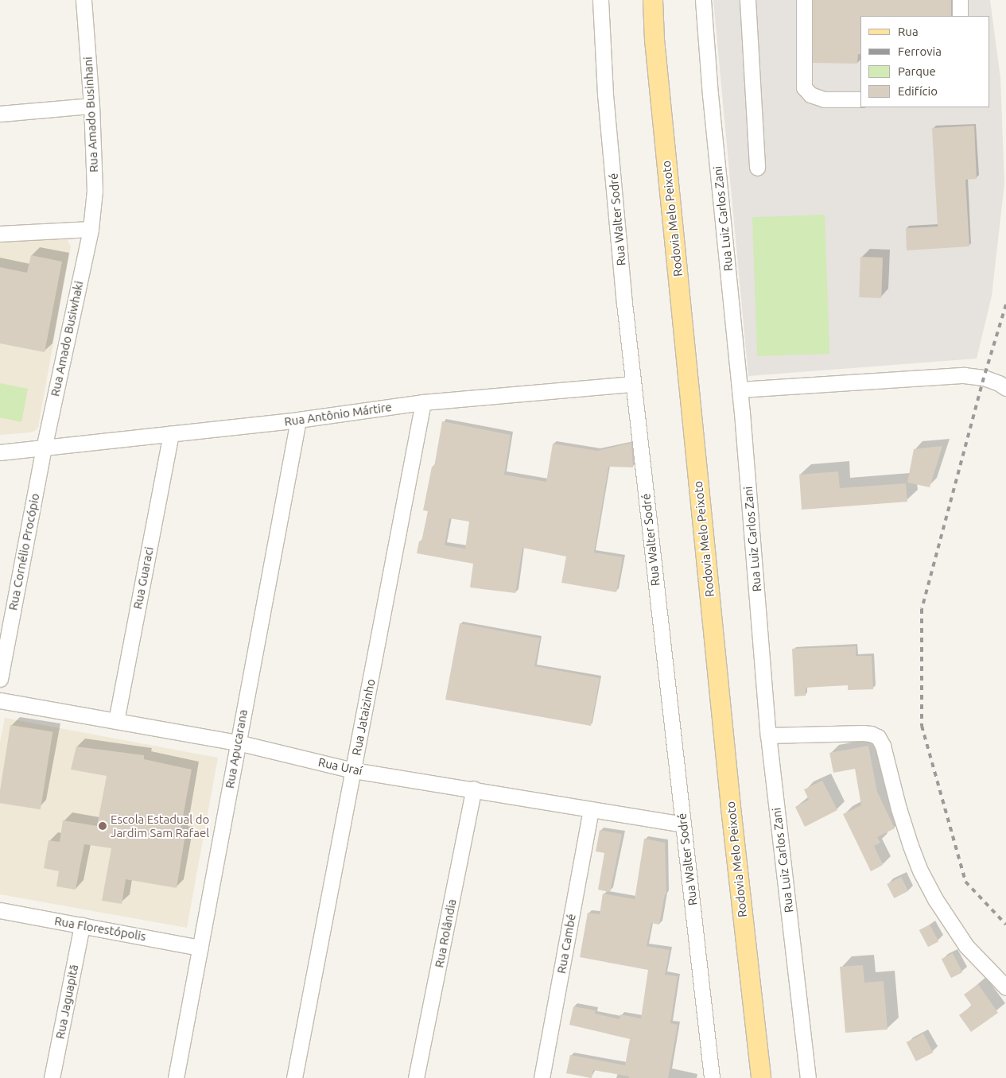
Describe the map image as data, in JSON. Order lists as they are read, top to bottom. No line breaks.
{"streets":{"main road":["Rodovia Melo Peixoto"],"street":["Rua Amado Businhani","Rua Luiz Carlos Zani","Rua Walter Sodré","Rua Amado Busiwhaki","Rua Antônio Mártire","Rua Cornélio Procópio","Rua Guaraci","Rua Jataizinho","Rua Apucarana","Rua Uraí","Rua Florestópolis","Rua Rolândia","Rua Cambé","Rua Jaguapitã"]},"crossings":[["Rua Amado Businhani","Rua Amado Busiwhaki"],["Rua Walter Sodré","Rua Antônio Mártire"],["Rua Walter Sodré","Rua Uraí"],["Rua Amado Busiwhaki","Rua Antônio Mártire"],["Rua Amado Busiwhaki","Rua Cornélio Procópio"],["Rua Antônio Mártire","Rua Cornélio Procópio"],["Rua Antônio Mártire","Rua Guaraci"],["Rua Antônio Mártire","Rua Jataizinho"],["Rua Antônio Mártire","Rua Apucarana"],["Rua Guaraci","Rua Uraí"],["Rua Jataizinho","Rua Uraí"],["Rua Apucarana","Rua Uraí"],["Rua Apucarana","Rua Florestópolis"],["Rua Uraí","Rua Rolândia"],["Rua Uraí","Rua Cambé"],["Rua Florestópolis","Rua Jaguapitã"]],"places":["Escola Estadual do Jardim Sam Rafael"],"legend":["Rua","Ferrovia","Parque","Edifício"]}
